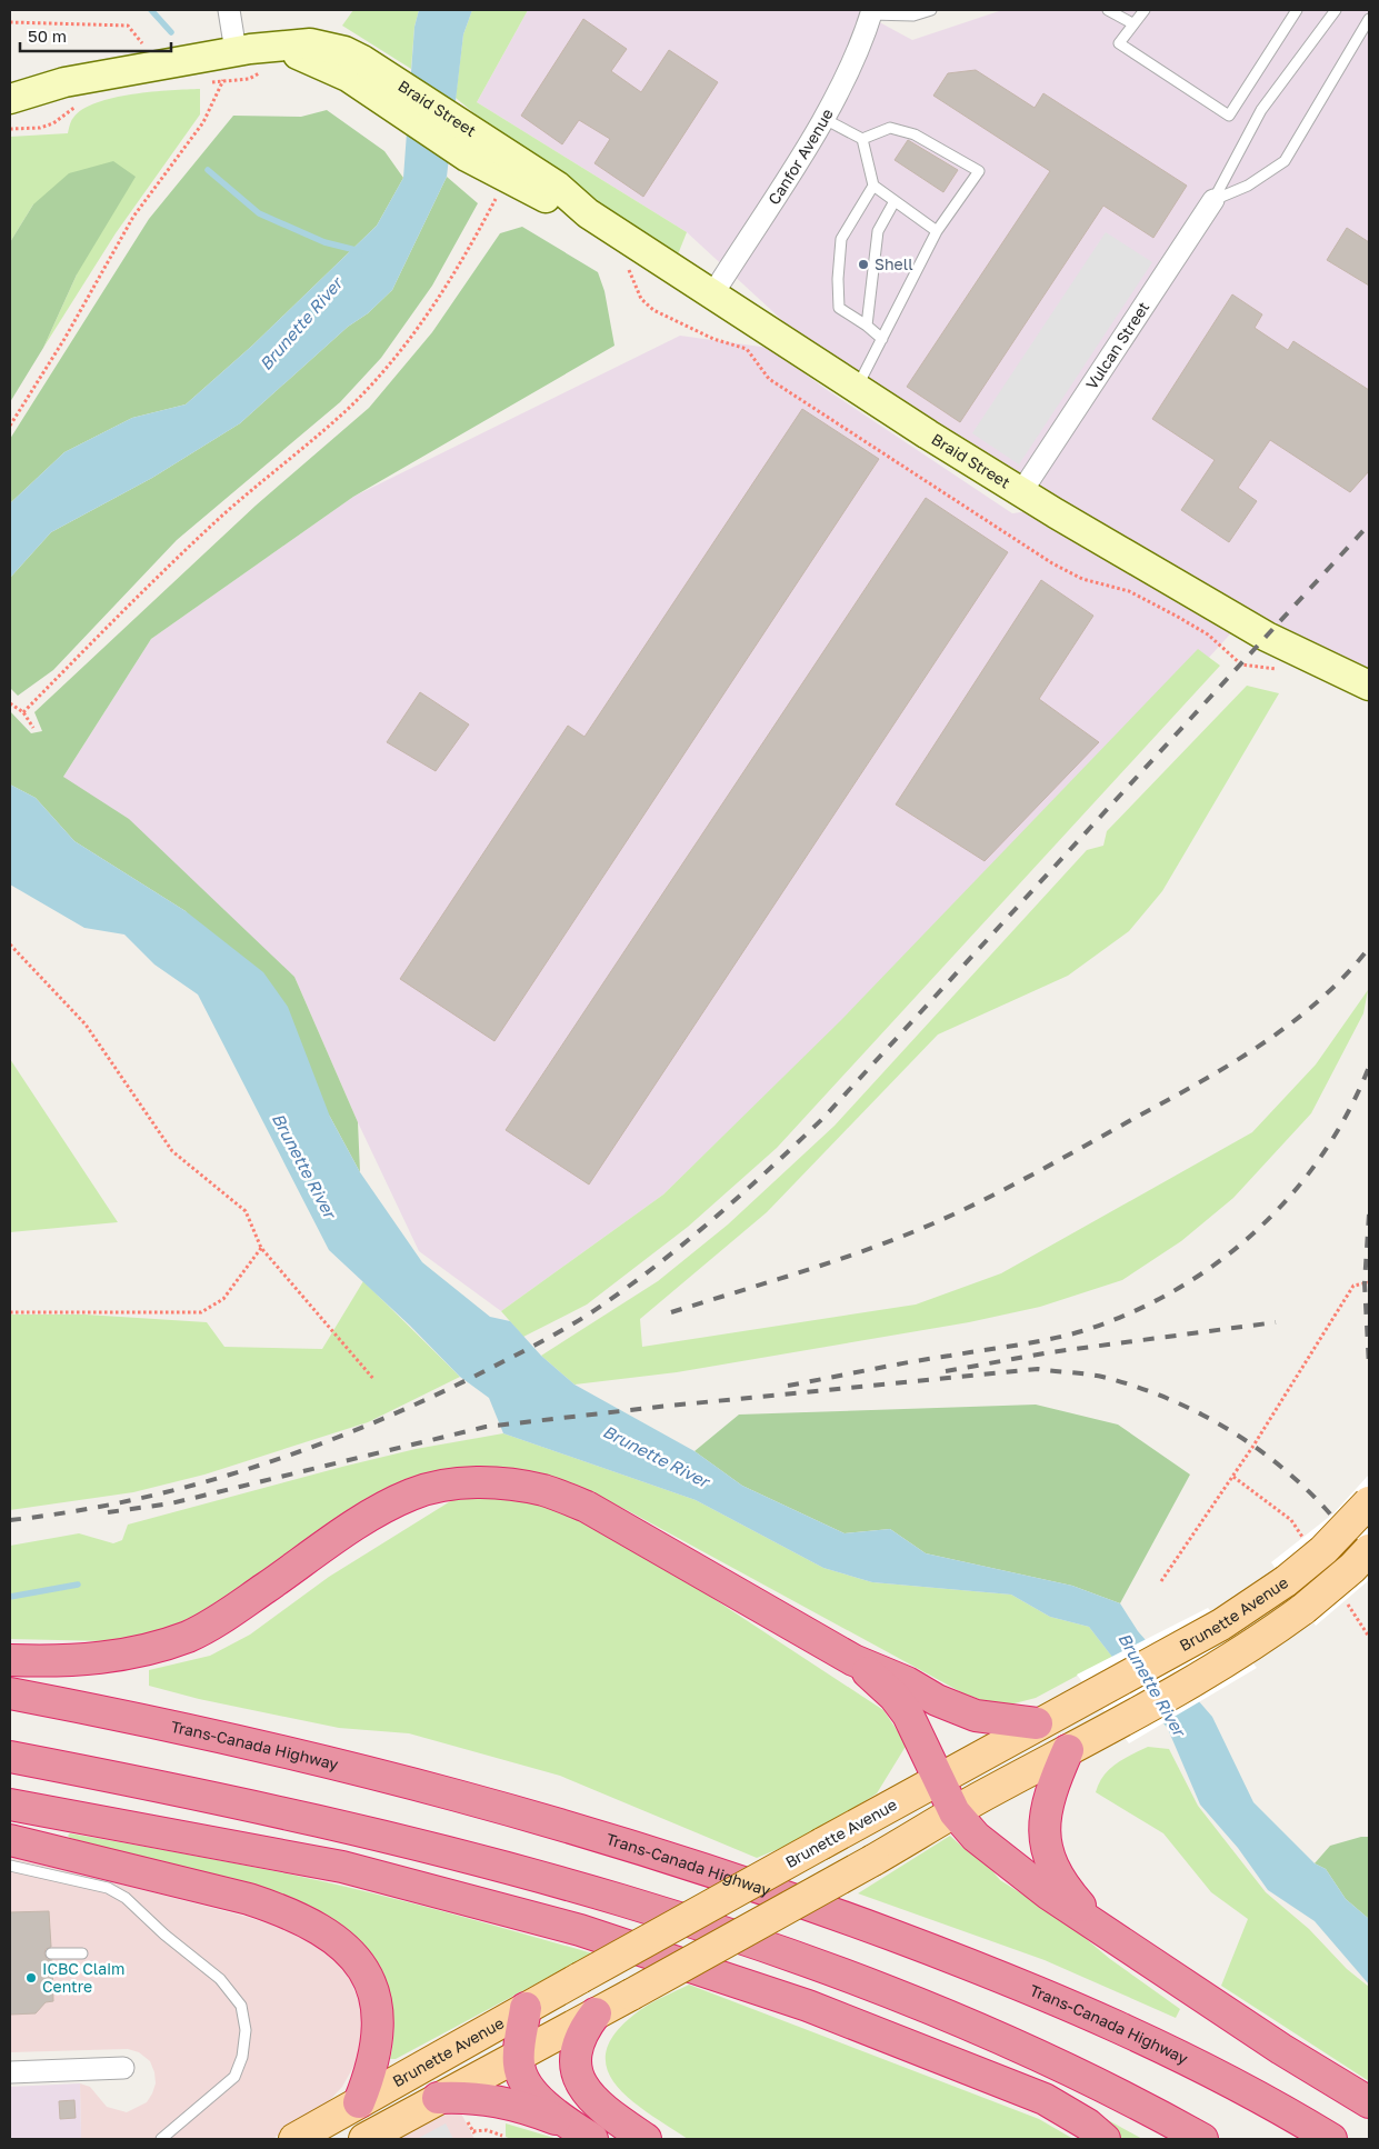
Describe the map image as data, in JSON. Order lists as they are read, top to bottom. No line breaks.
{"streets":{"highway":["Trans-Canada Highway"],"main road":["Brunette Avenue"],"street":["Braid Street","Canfor Avenue","Vulcan Street"]},"crossings":[["Braid Street","Canfor Avenue"],["Braid Street","Vulcan Street"]],"water":["Brunette River"],"places":["Shell","ICBC Claim Centre"],"scale_bar":"50 m"}
